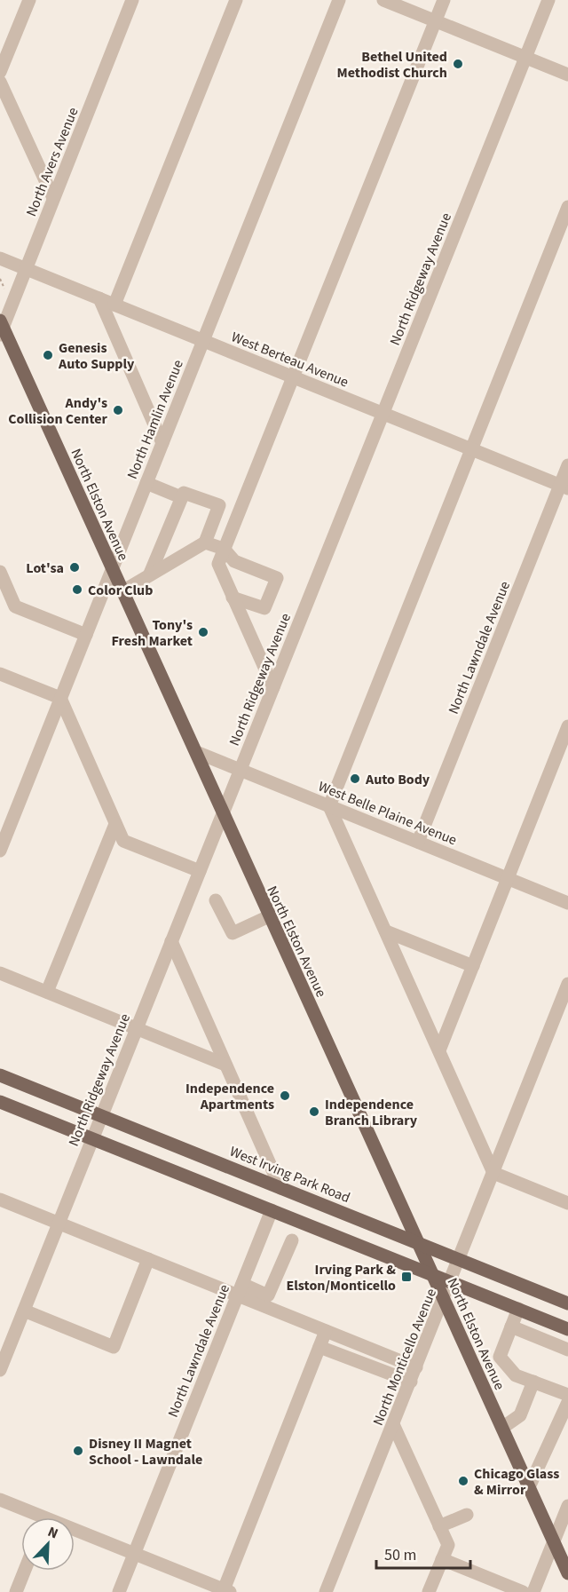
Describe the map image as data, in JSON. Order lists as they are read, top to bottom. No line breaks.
{"streets":{"main road":["North Elston Avenue","West Irving Park Road"],"street":["North Avers Avenue","North Ridgeway Avenue","West Berteau Avenue","North Hamlin Avenue","North Lawndale Avenue","West Belle Plaine Avenue","North Monticello Avenue"]},"crossings":[["North Avers Avenue","West Berteau Avenue"],["North Avers Avenue","North Elston Avenue"],["North Ridgeway Avenue","West Berteau Avenue"],["North Ridgeway Avenue","North Elston Avenue"],["North Ridgeway Avenue","West Belle Plaine Avenue"],["North Ridgeway Avenue","West Irving Park Road"],["West Berteau Avenue","North Hamlin Avenue"],["West Berteau Avenue","North Lawndale Avenue"],["North Hamlin Avenue","North Elston Avenue"],["North Elston Avenue","West Belle Plaine Avenue"],["North Elston Avenue","West Irving Park Road"],["North Elston Avenue","North Monticello Avenue"],["North Lawndale Avenue","West Belle Plaine Avenue"],["West Irving Park Road","North Monticello Avenue"]],"places":{"other":["Bethel United Methodist Church","Genesis Auto Supply","Andy's Collision Center","Lot'sa","Color Club","Tony's Fresh Market","Auto Body","Independence Apartments","Independence Branch Library","Disney II Magnet School - Lawndale","Chicago Glass & Mirror"],"transit":["Irving Park & Elston/Monticello"]},"scale_bar":"50 m","north":"top right"}
